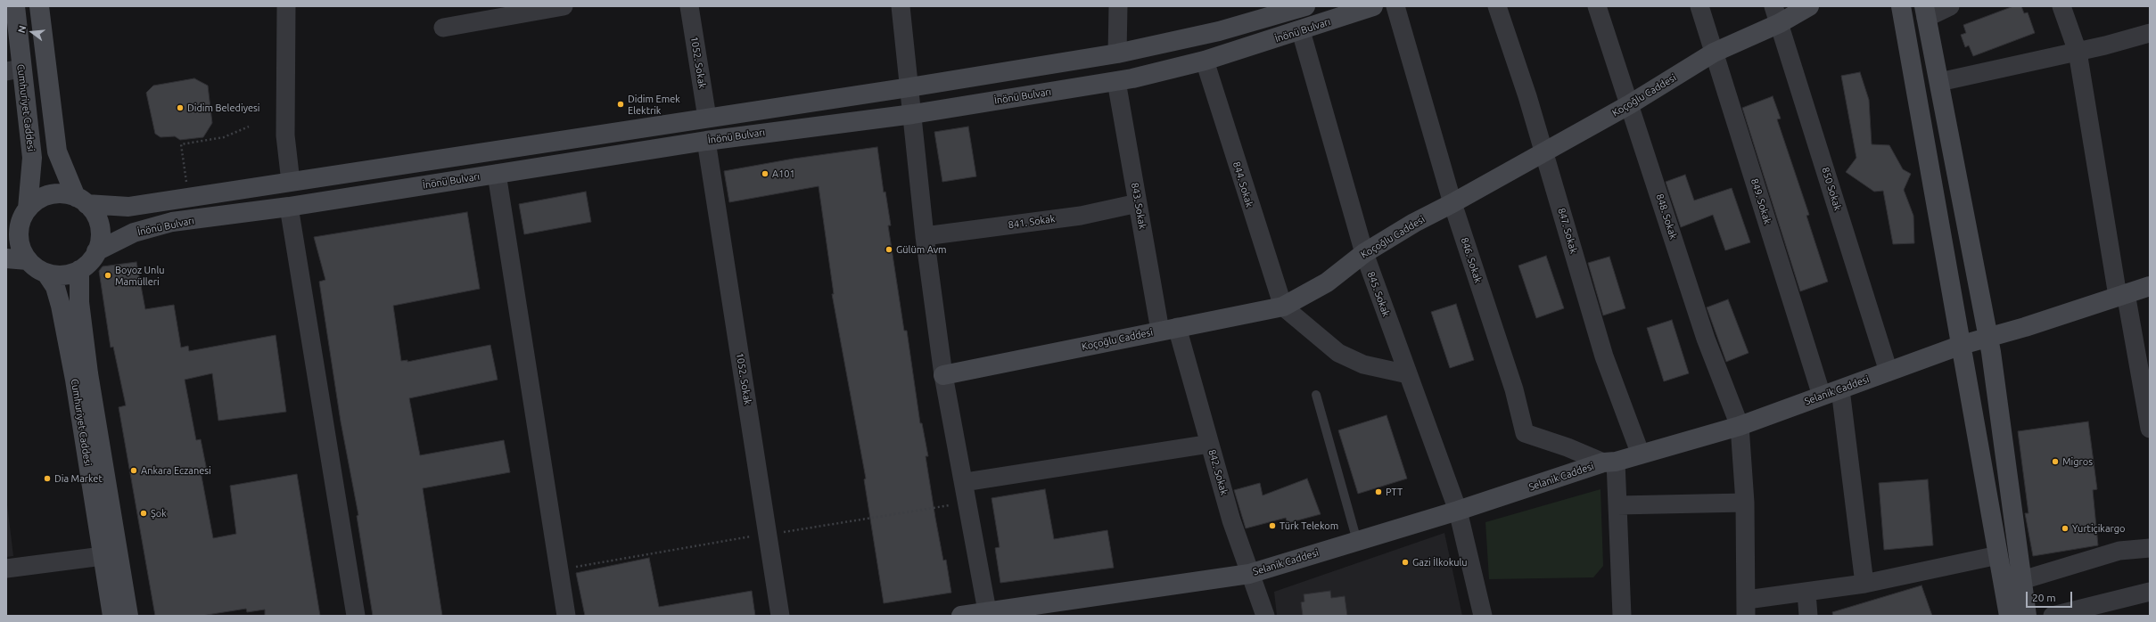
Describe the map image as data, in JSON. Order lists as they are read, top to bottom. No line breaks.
{"streets":{"main road":["İnönü Bulvarı","Koçoğlu Caddesi","Cumhuriyet Caddesi","Selanik Caddesi"],"street":["1052. Sokak","844. Sokak","850 Sokak","849. Sokak","843. Sokak","848. Sokak","841. Sokak","847. Sokak","846. Sokak","845. Sokak","842. Sokak"]},"crossings":[["İnönü Bulvarı","1052. Sokak"],["İnönü Bulvarı","Cumhuriyet Caddesi"],["İnönü Bulvarı","844. Sokak"],["İnönü Bulvarı","843. Sokak"],["İnönü Bulvarı","845. Sokak"],["Koçoğlu Caddesi","844. Sokak"],["Koçoğlu Caddesi","850 Sokak"],["Koçoğlu Caddesi","849. Sokak"],["Koçoğlu Caddesi","843. Sokak"],["Koçoğlu Caddesi","848. Sokak"],["Koçoğlu Caddesi","847. Sokak"],["Koçoğlu Caddesi","846. Sokak"],["Koçoğlu Caddesi","845. Sokak"],["Koçoğlu Caddesi","842. Sokak"],["850 Sokak","Selanik Caddesi"],["849. Sokak","Selanik Caddesi"],["843. Sokak","841. Sokak"],["843. Sokak","842. Sokak"],["848. Sokak","Selanik Caddesi"],["847. Sokak","Selanik Caddesi"],["846. Sokak","Selanik Caddesi"],["845. Sokak","Selanik Caddesi"],["Selanik Caddesi","842. Sokak"]],"places":["Didim Emek Elektrik","Didim Belediyesi","A101","Gülüm Avm","Boyoz Unlu Mamülleri","Migros","Ankara Eczanesi","Dia Market","PTT","Şok","Türk Telekom","Yurtiçikargo","Gazi İlkokulu"],"scale_bar":"20 m","north":"left"}
